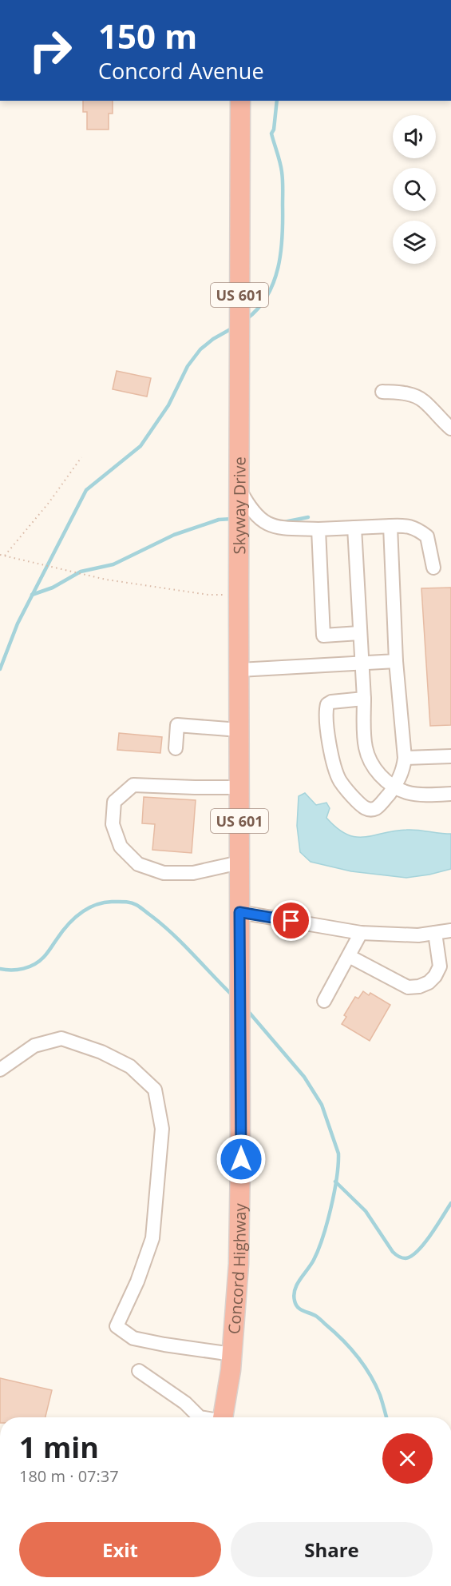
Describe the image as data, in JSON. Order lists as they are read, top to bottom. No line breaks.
{"streets":{"highway":["US 601","Skyway Drive","Concord Highway"]},"crossings":[["Skyway Drive","Concord Highway"]],"page":{"turn":["150 m","Concord Avenue"],"heading":["1 min","180 m · 07:37"],"buttons":["Exit","Share"]}}
